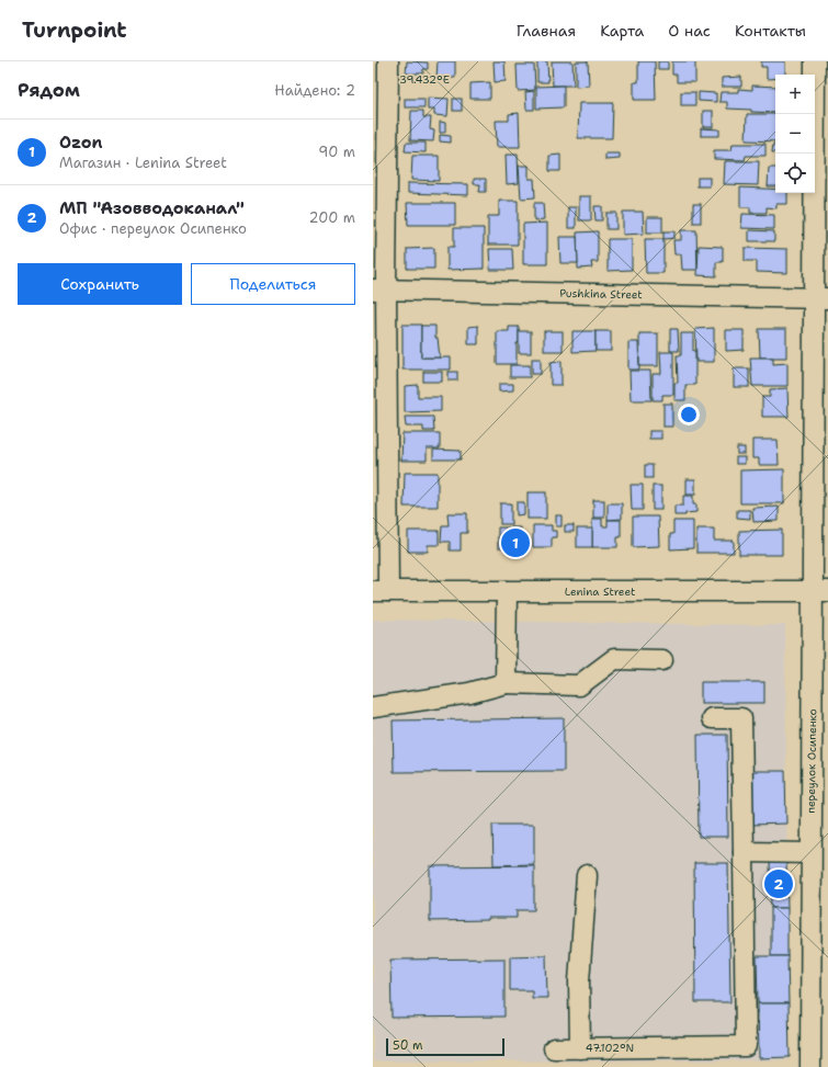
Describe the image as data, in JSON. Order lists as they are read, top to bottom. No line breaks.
{"streets":{"street":["Pushkina Street","Lenina Street","переулок Осипенко"]},"crossings":[["Pushkina Street","переулок Осипенко"],["Lenina Street","переулок Осипенко"]],"scale_bar":"50 m","page":{"header":"Turnpoint","nav":["Главная","Карта","О нас","Контакты"],"heading":["Рядом","Найдено: 2"],"map_buttons":["+","−"],"list":[{"mark":"1","name":"Ozon","note":"Магазин · Lenina Street","value":"90 m"},{"mark":"2","name":"МП \"Азовводоканал\"","note":"Офис · переулок Осипенко","value":"200 m"}],"buttons":["Сохранить","Поделиться"],"pins":["1","2"],"scale":"50 m"},"coordinates":["39.432°E","47.102°N"]}
